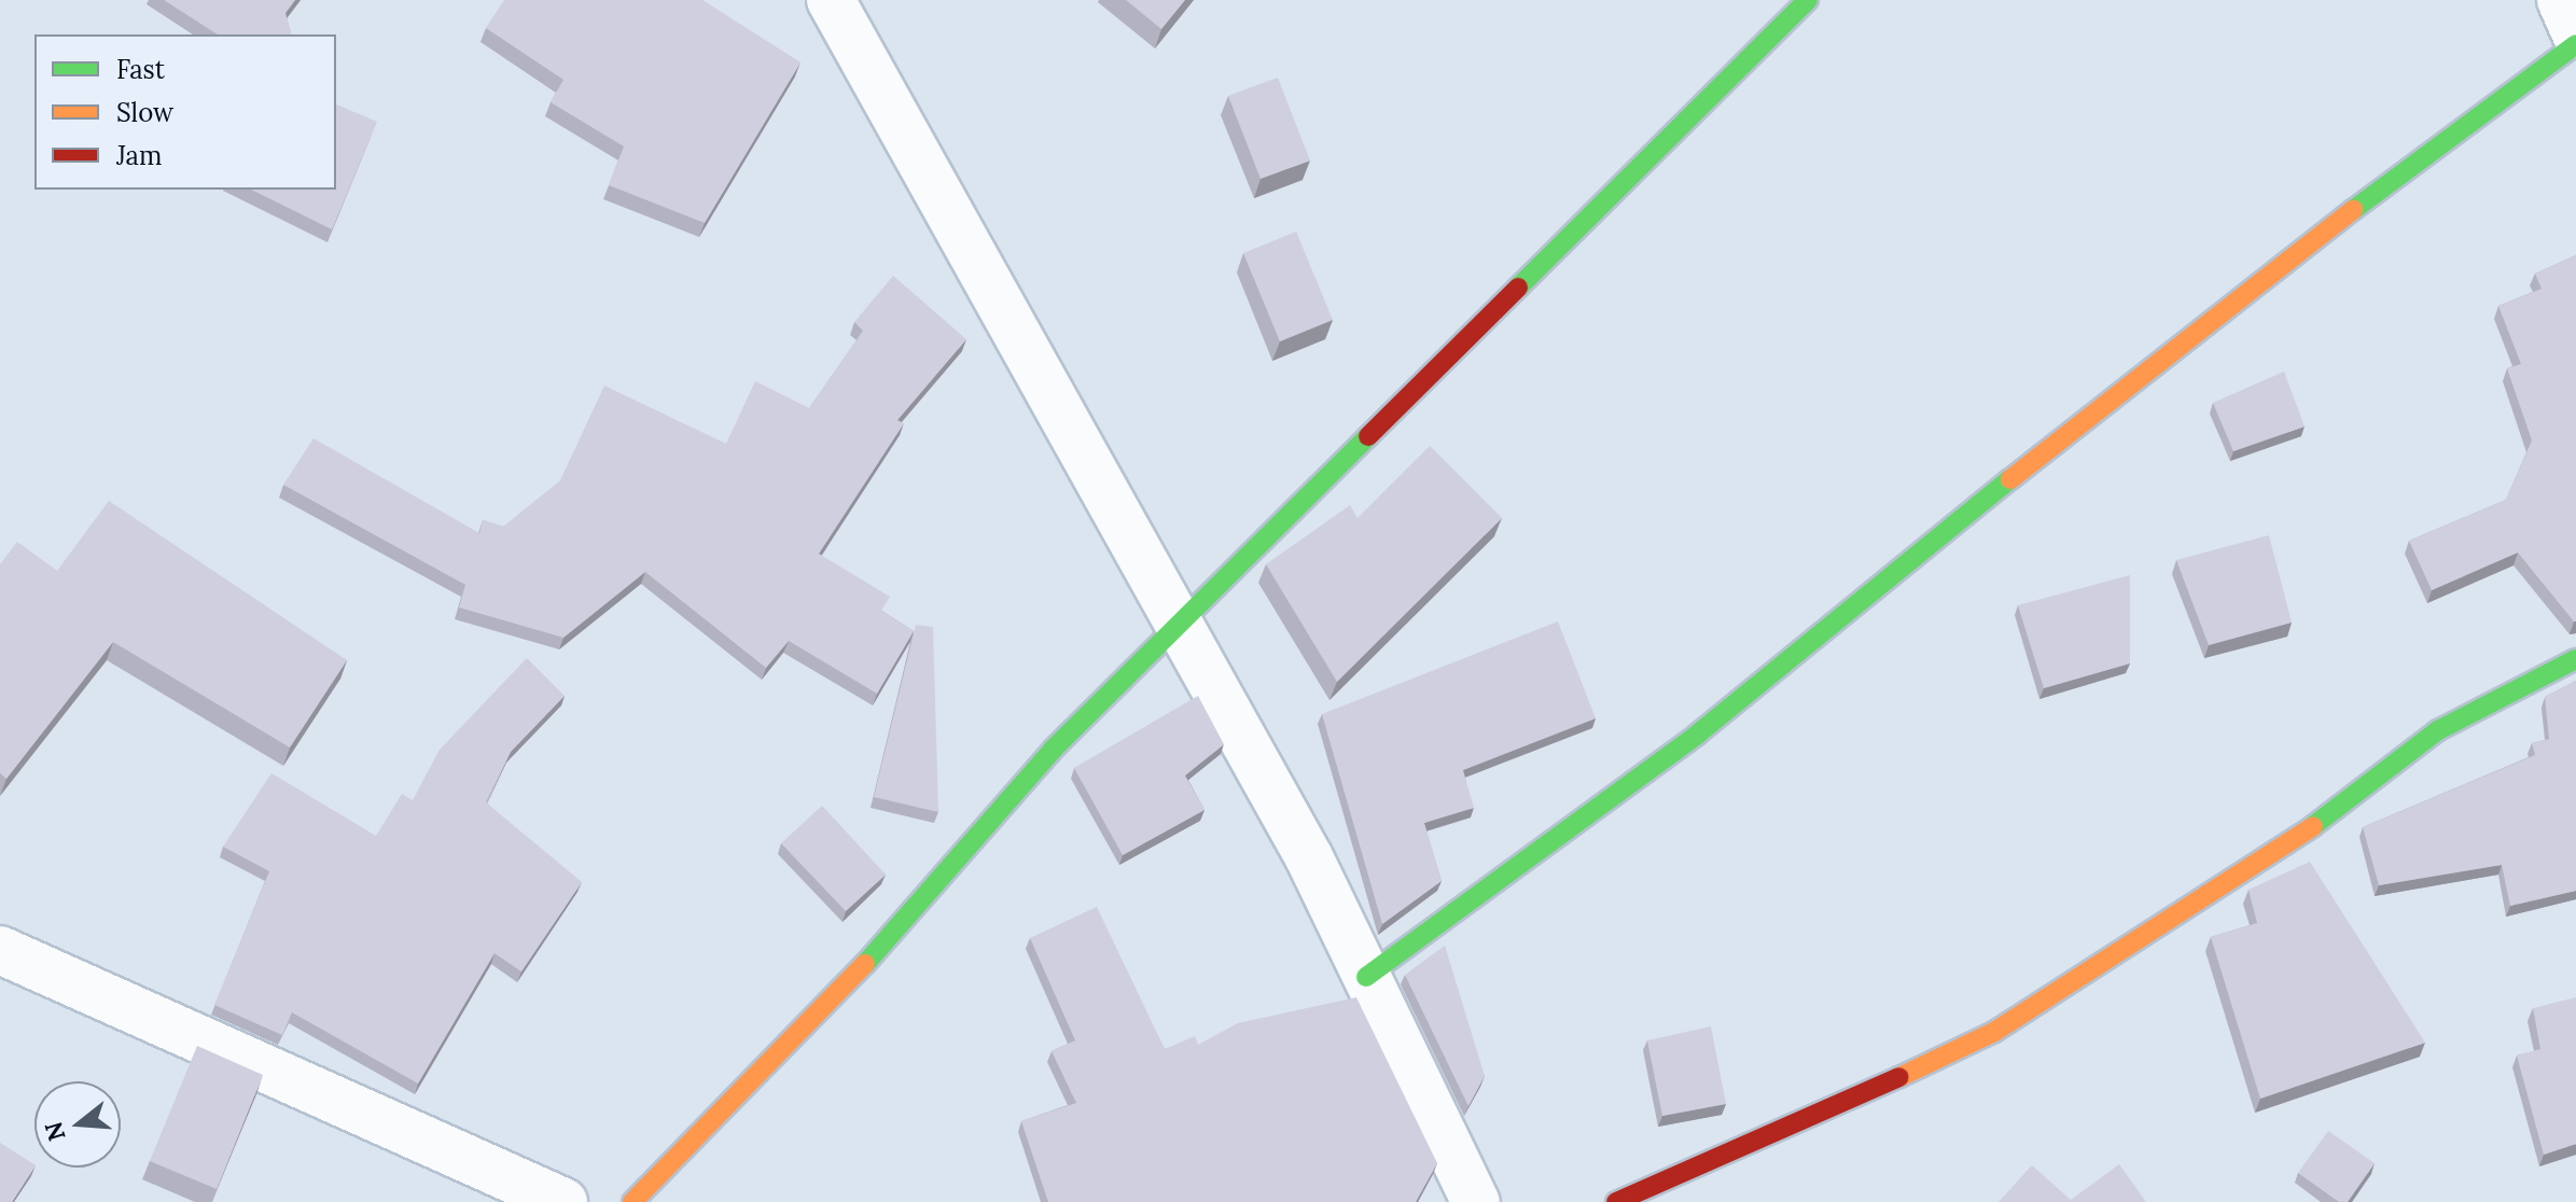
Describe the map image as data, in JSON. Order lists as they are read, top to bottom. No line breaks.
{"legend":["Fast","Slow","Jam"],"north":"left"}
